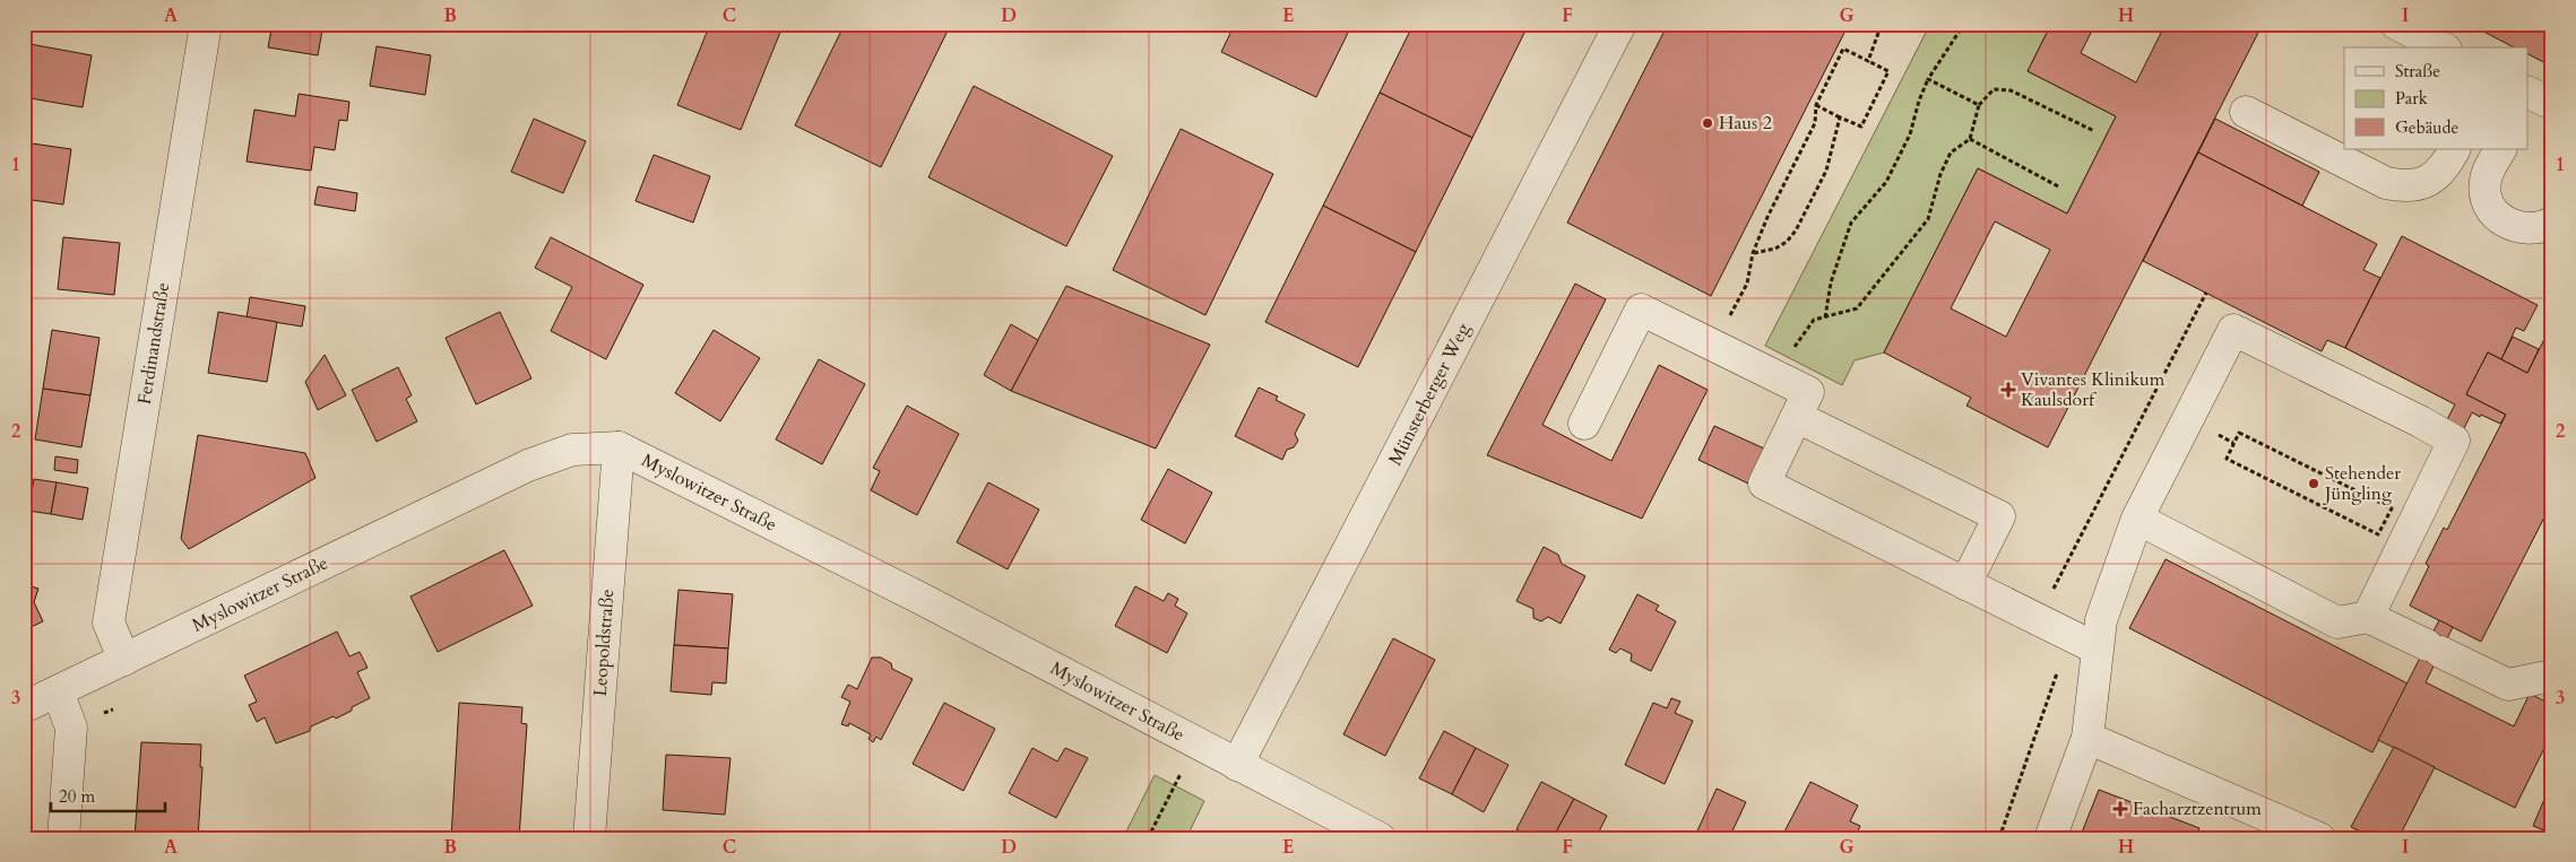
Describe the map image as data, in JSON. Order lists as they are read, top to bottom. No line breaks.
{"streets":{"street":["Ferdinandstraße","Münsterberger Weg","Myslowitzer Straße","Leopoldstraße"]},"crossings":[["Ferdinandstraße","Myslowitzer Straße"],["Münsterberger Weg","Myslowitzer Straße"],["Myslowitzer Straße","Leopoldstraße"]],"places":{"other":["Haus 2","Stehender Jüngling"],"health":["Vivantes Klinikum Kaulsdorf","Facharztzentrum"]},"legend":["Straße","Park","Gebäude"],"scale_bar":"20 m","grid":{"columns":["A","B","C","D","E","F","G","H","I"],"rows":["1","2","3"]}}
